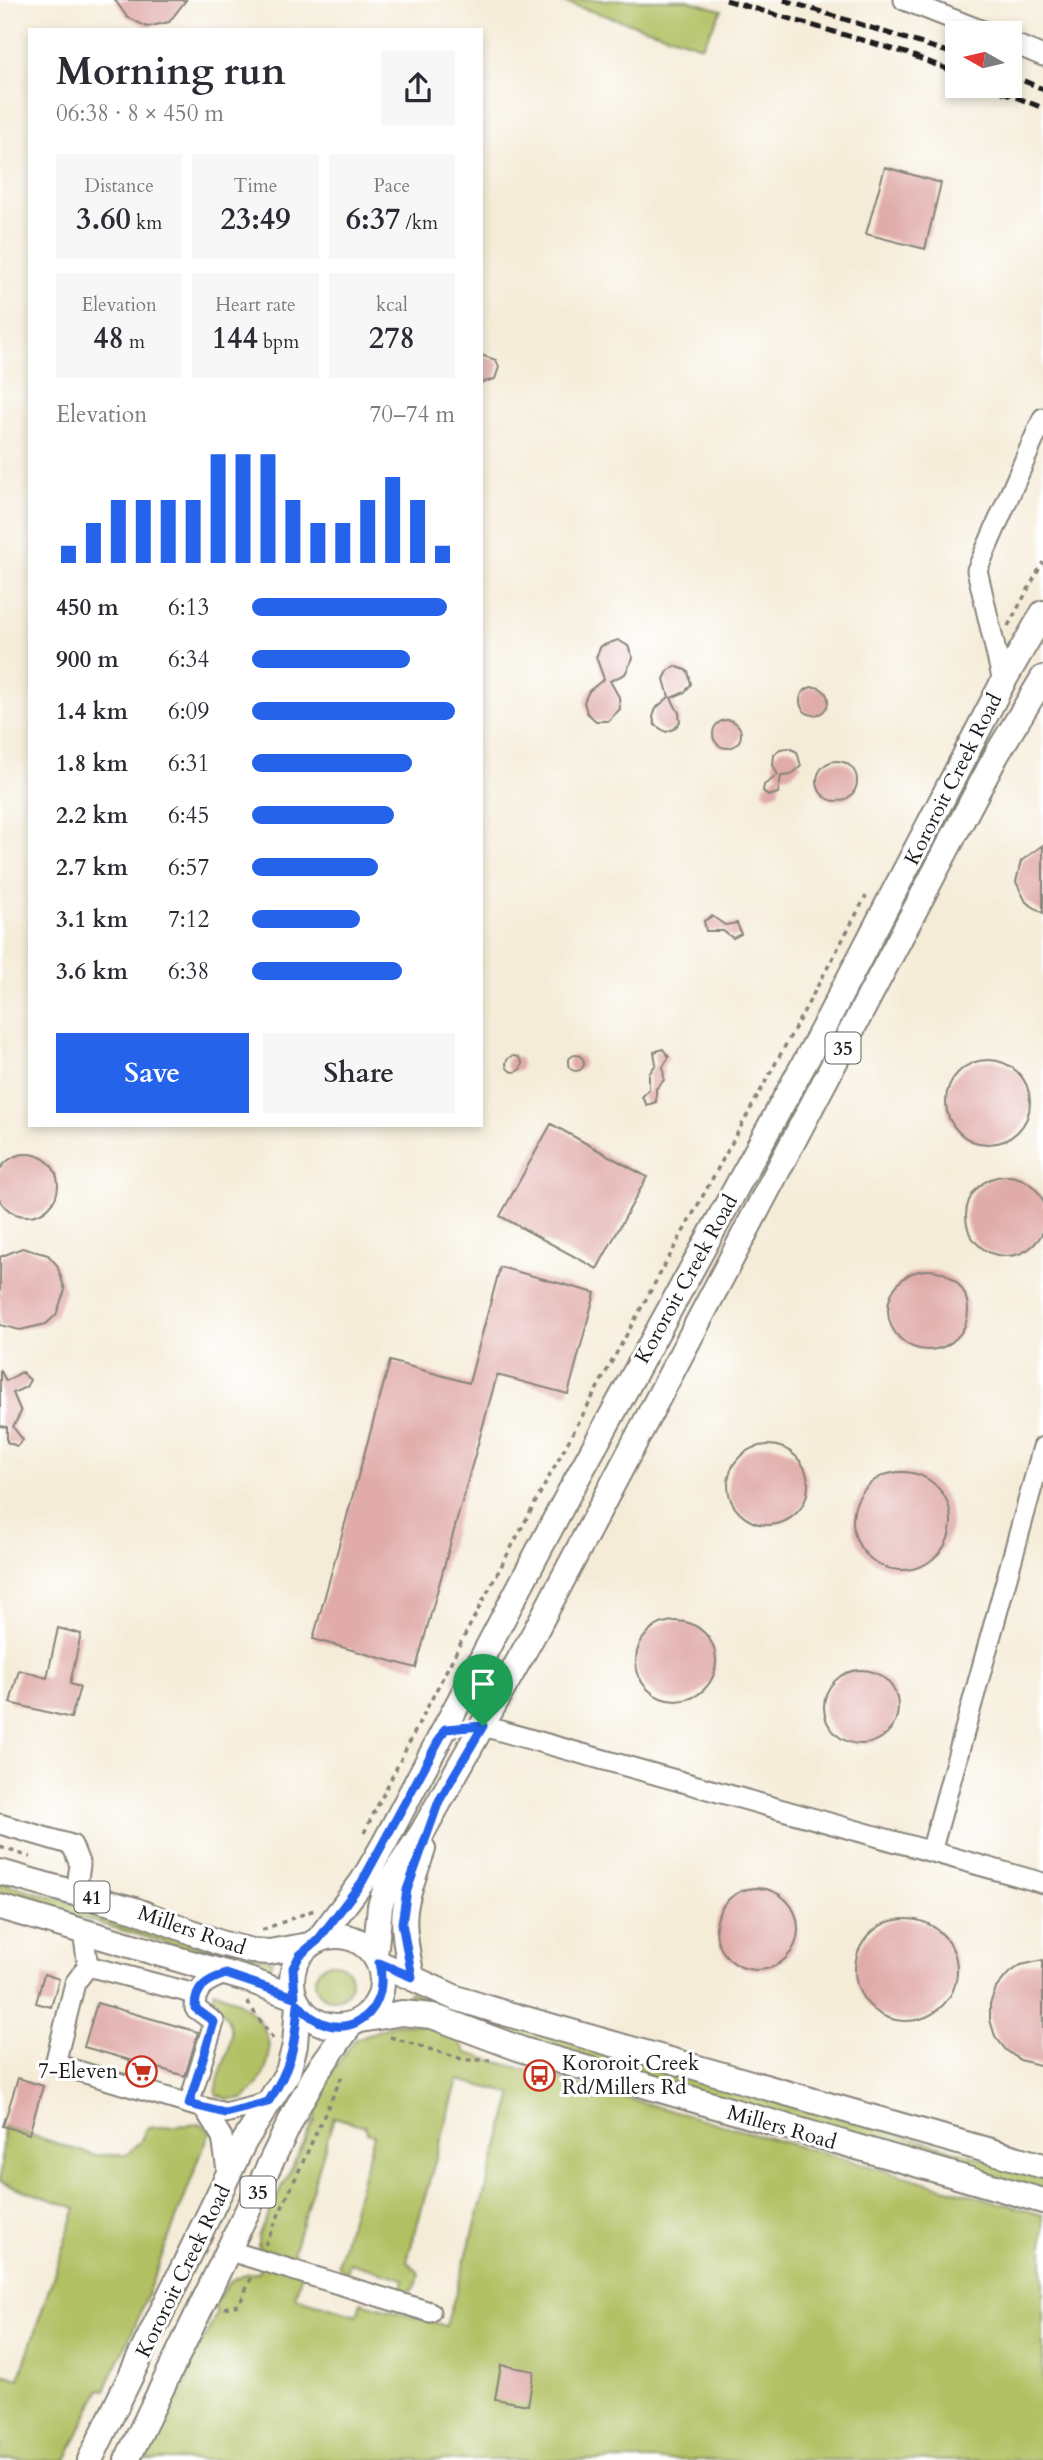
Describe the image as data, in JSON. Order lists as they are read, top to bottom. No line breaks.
{"streets":{"main road":["Kororoit Creek Road","35","41","Millers Road"]},"crossings":[["Kororoit Creek Road","35"],["Kororoit Creek Road","Millers Road"],["35","Millers Road"]],"places":{"supermarket":["7-Eleven"],"bus stop":["Kororoit Creek Rd/Millers Rd"]},"north":"left","page":{"heading":["Morning run","06:38 · 8 × 450 m"],"stats":[["Distance","3.60 km"],["Time","23:49"],["Pace","6:37 /km"],["Elevation","48 m"],["Heart rate","144 bpm"],["kcal","278"]],"chart":["Elevation","70–74 m"],"list":[{"name":"450 m","note":"6:13"},{"name":"900 m","note":"6:34"},{"name":"1.4 km","note":"6:09"},{"name":"1.8 km","note":"6:31"},{"name":"2.2 km","note":"6:45"},{"name":"2.7 km","note":"6:57"},{"name":"3.1 km","note":"7:12"},{"name":"3.6 km","note":"6:38"}],"buttons":["Save","Share"]}}
